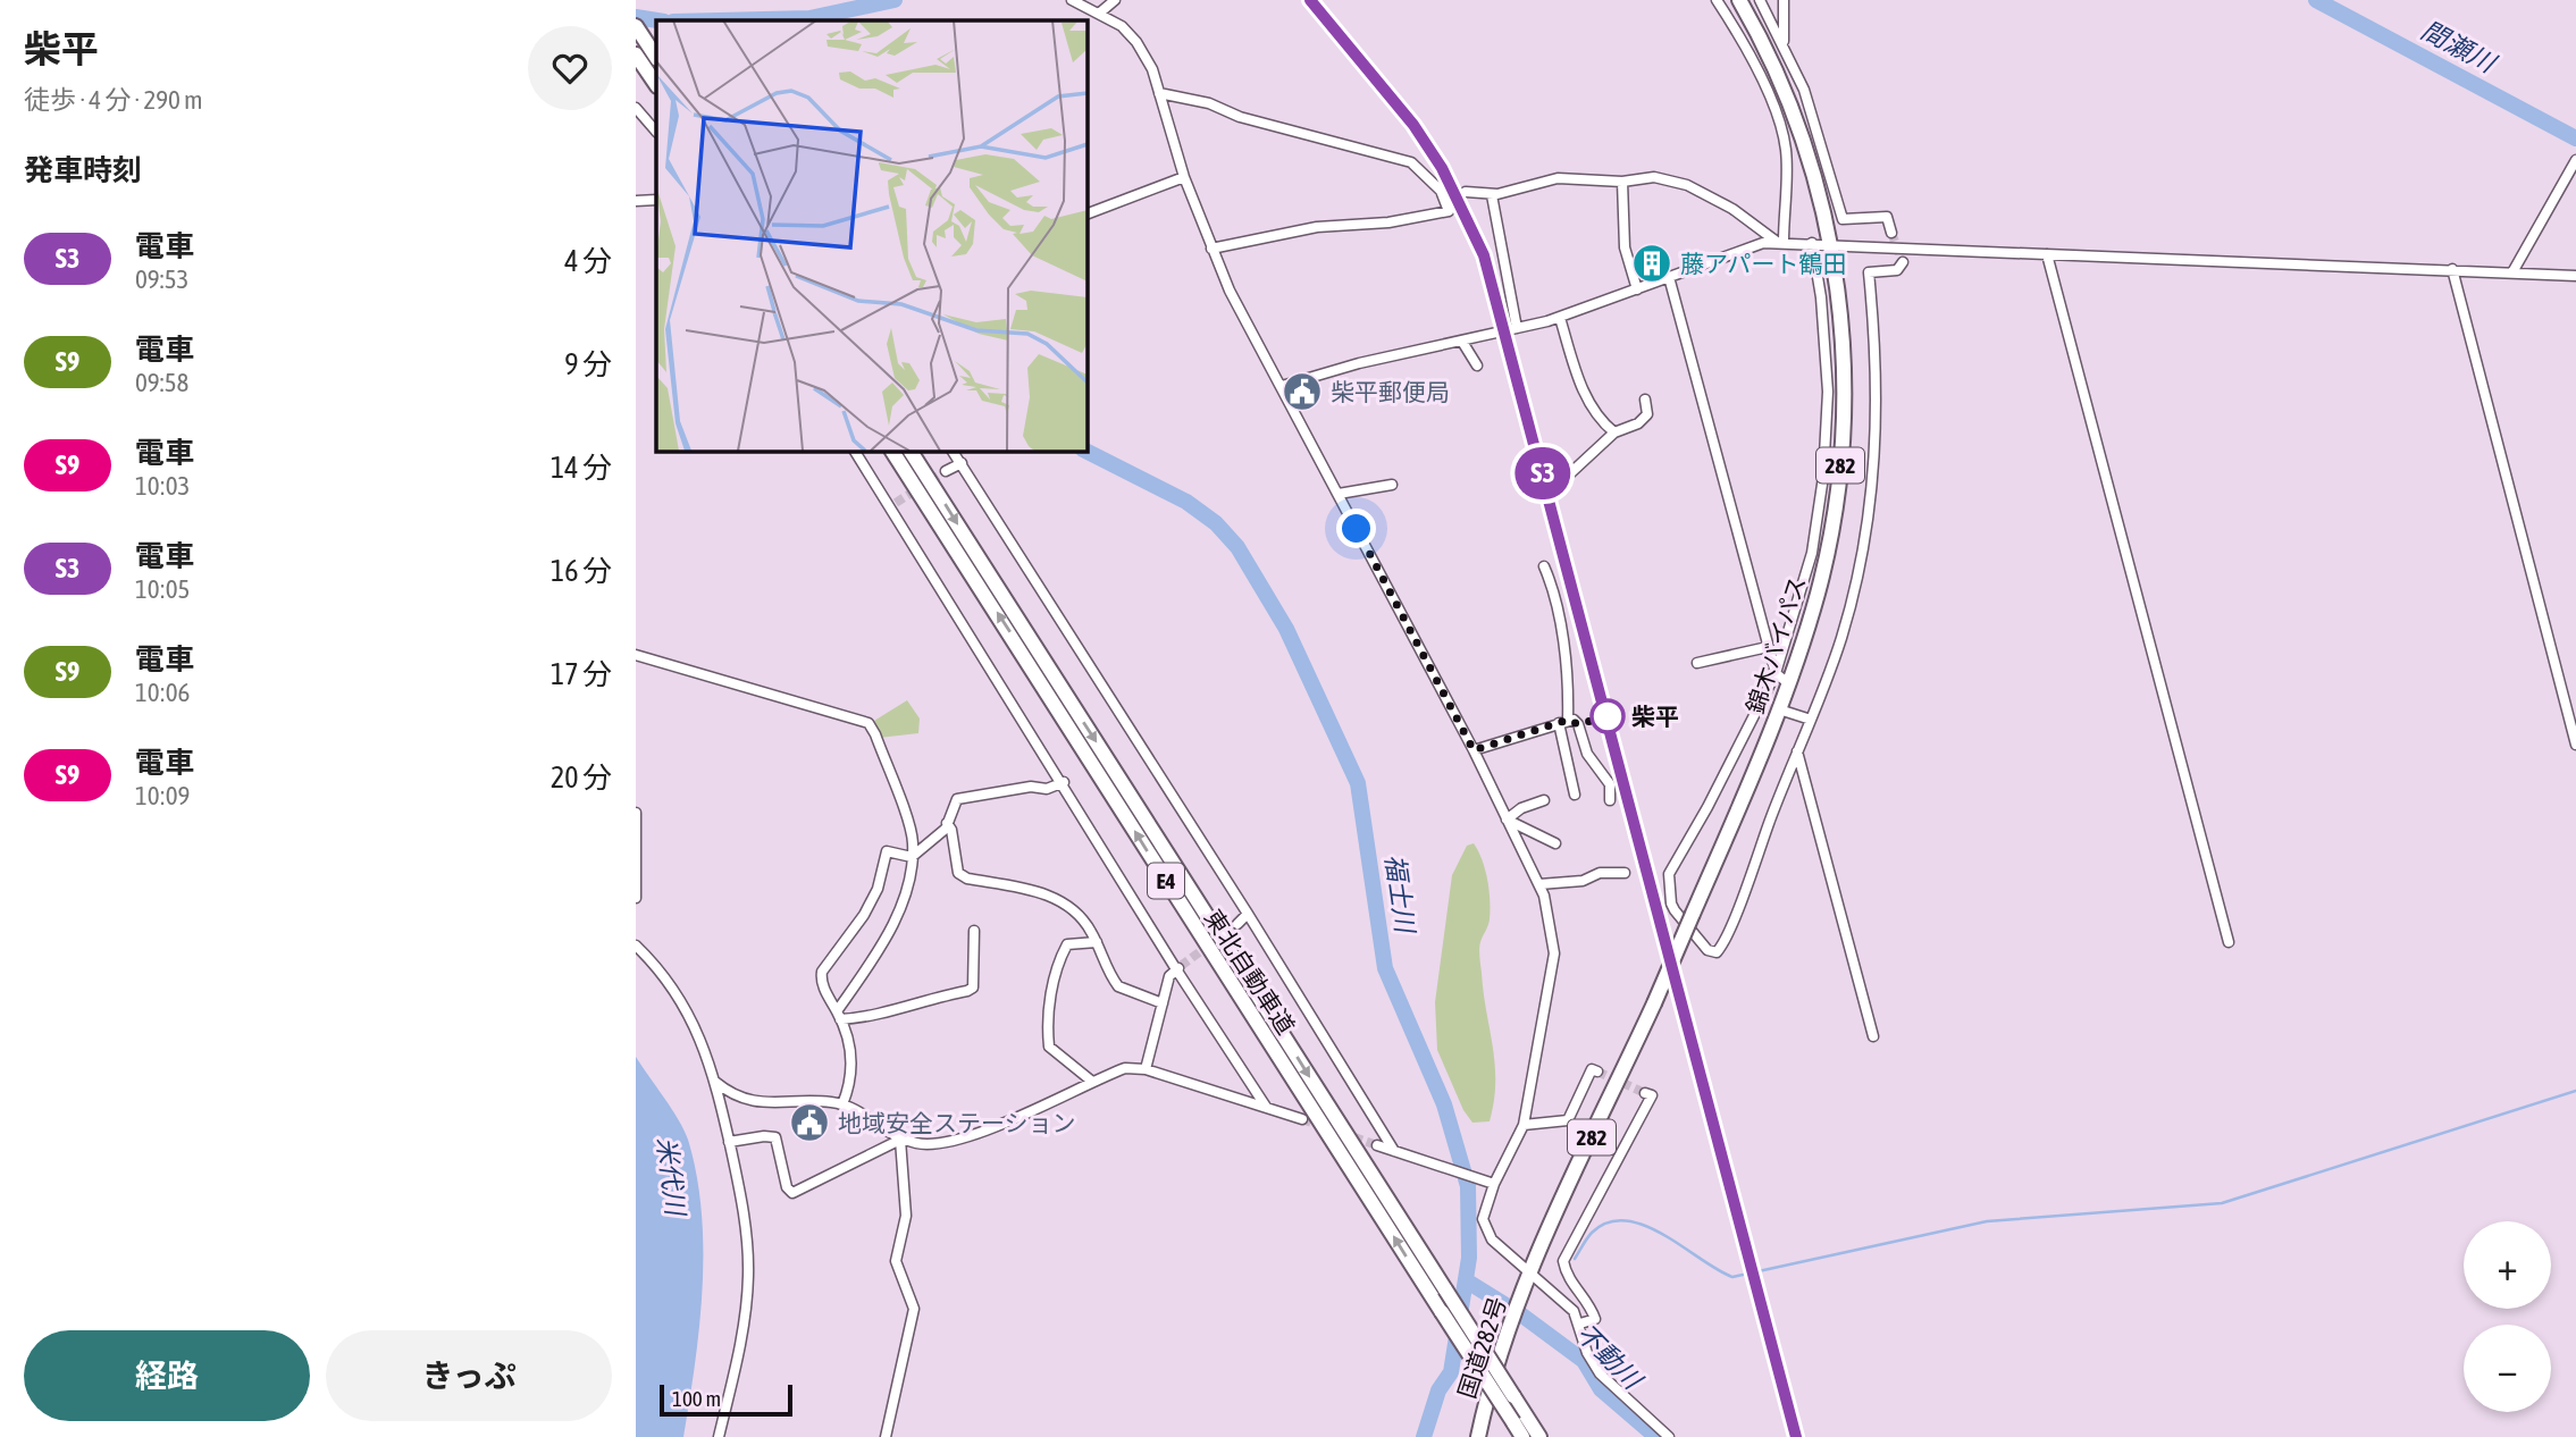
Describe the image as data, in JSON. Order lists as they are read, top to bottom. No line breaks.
{"streets":{"highway":["282","錦木バイパス","E4","東北自動車道","国道282号"]},"crossings":[["錦木バイパス","国道282号"]],"water":["間瀬川","福士川","米代川","不動川"],"places":{"building":["藤アパート鶴田"],"public building":["柴平郵便局","地域安全ステーション"],"other":["柴平"]},"scale_bar":"100 m","page":{"heading":[["柴平","徒歩 · 4 分 · 290 m"],"発車時刻"],"on_map":"S3","list":[{"mark":"S3","name":"電車","note":"09:53","value":"4 分"},{"mark":"S9","name":"電車","note":"09:58","value":"9 分"},{"mark":"S9","name":"電車","note":"10:03","value":"14 分"},{"mark":"S3","name":"電車","note":"10:05","value":"16 分"},{"mark":"S9","name":"電車","note":"10:06","value":"17 分"},{"mark":"S9","name":"電車","note":"10:09","value":"20 分"}],"map_buttons":["+","−"],"buttons":["経路","きっぷ"],"scale":"100 m"}}
